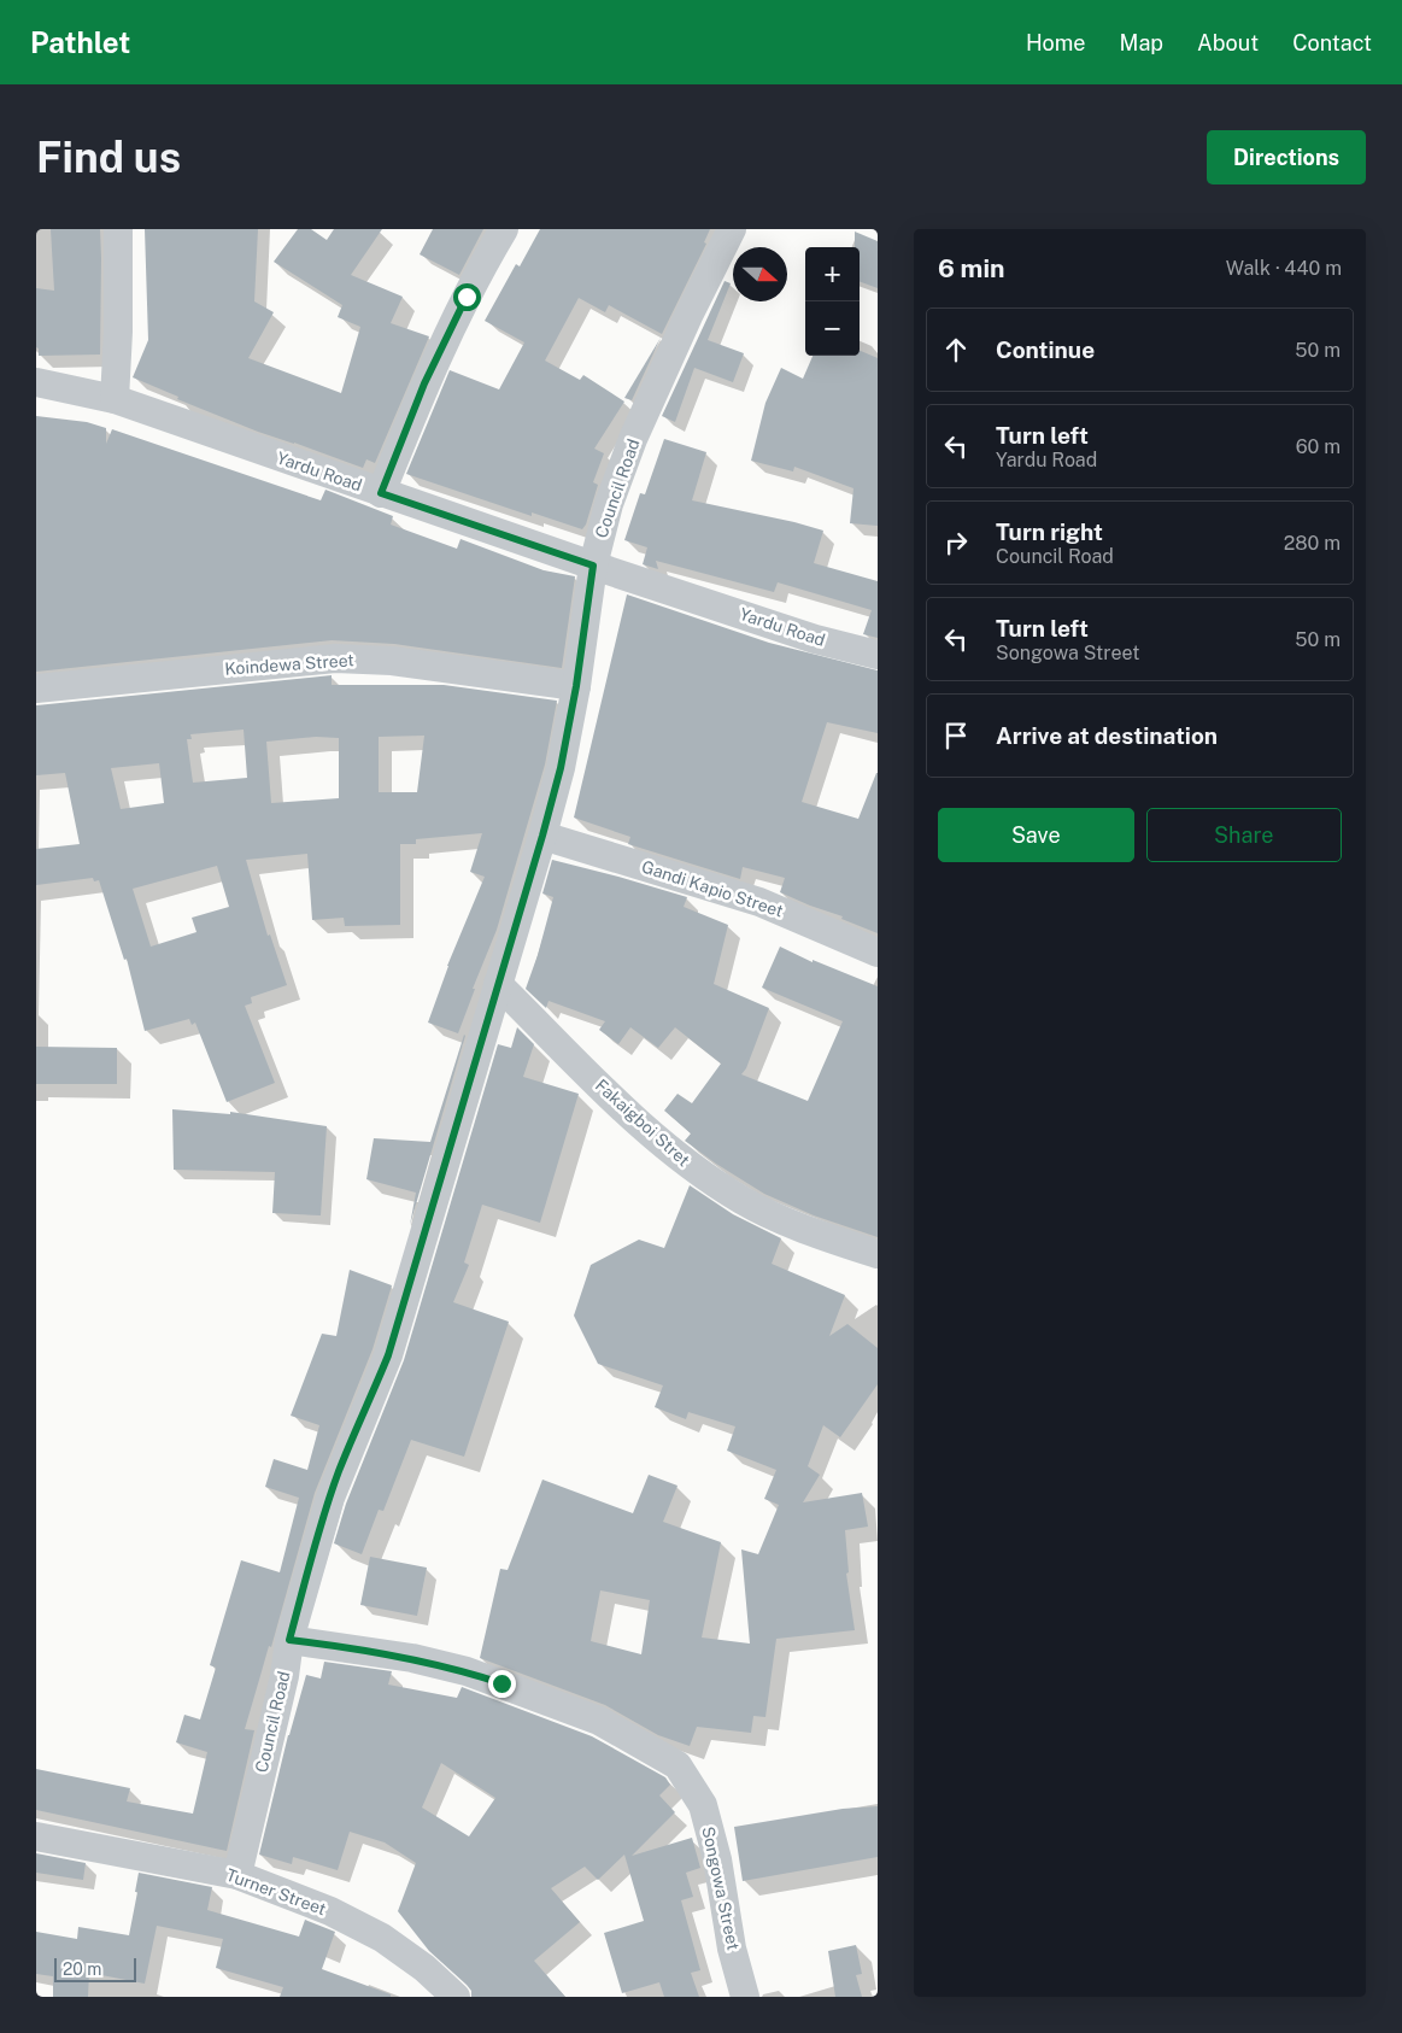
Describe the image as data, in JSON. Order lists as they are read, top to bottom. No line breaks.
{"streets":{"street":["Yardu Road","Council Road","Koindewa Street","Gandi Kapio Street","Fakaigboi Stret","Songowa Street","Turner Street"]},"crossings":[["Yardu Road","Council Road"],["Council Road","Koindewa Street"],["Council Road","Gandi Kapio Street"],["Council Road","Fakaigboi Stret"],["Council Road","Songowa Street"],["Council Road","Turner Street"]],"scale_bar":"20 m","north":"right","page":{"header":"Pathlet","nav":["Home","Map","About","Contact"],"buttons":["Directions",["Save","Share"]],"title":"Find us","heading":["6 min","Walk · 440 m"],"map_buttons":["+","−"],"list":[["Continue","50 m"],["Turn left","Yardu Road","60 m"],["Turn right","Council Road","280 m"],["Turn left","Songowa Street","50 m"],"Arrive at destination"],"scale":"20 m"}}
